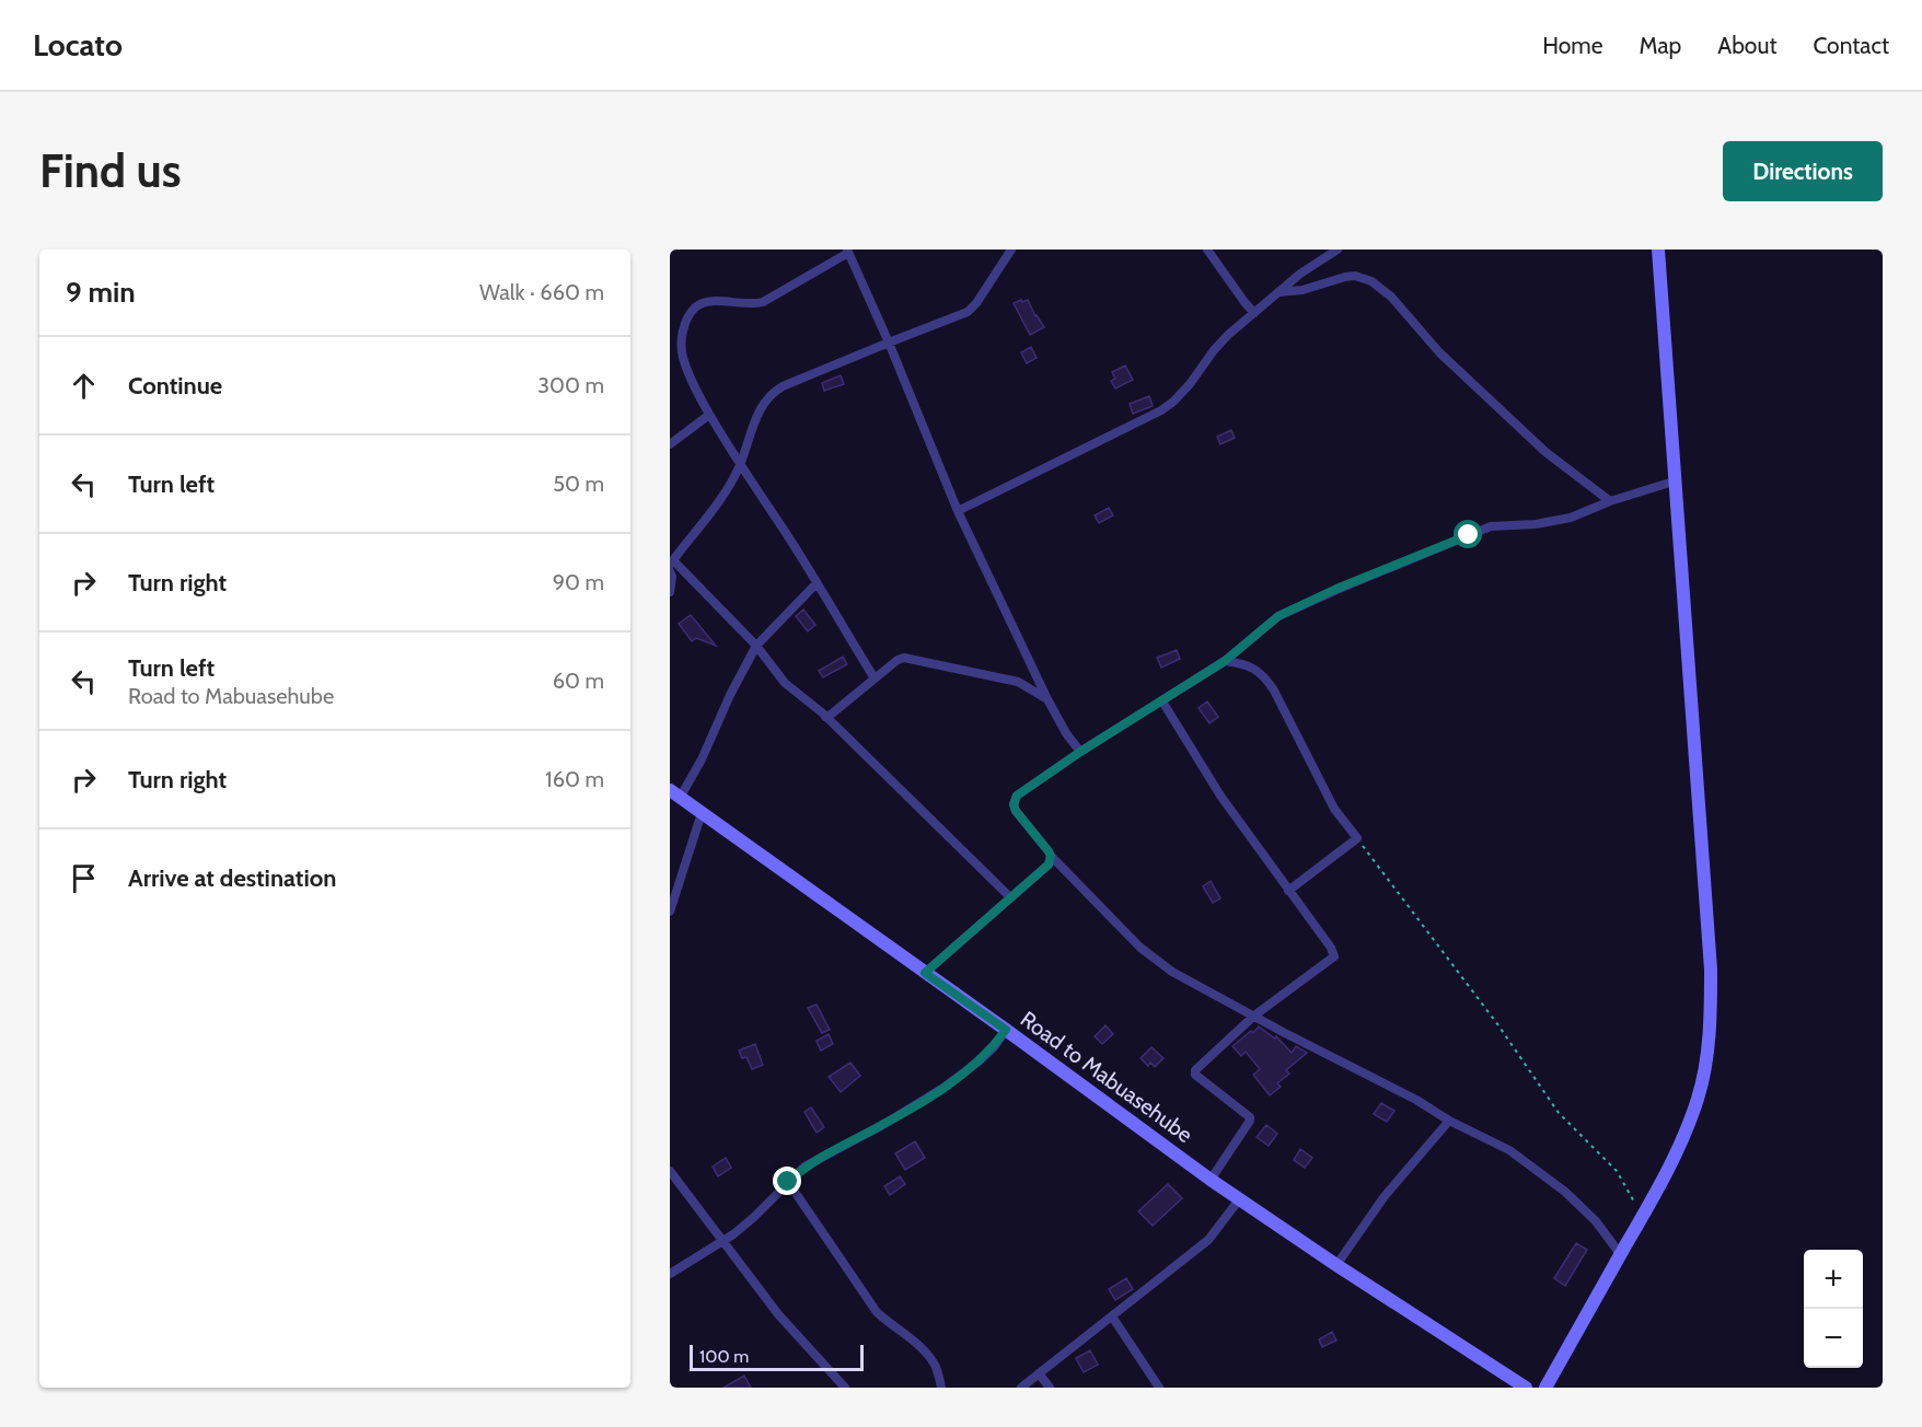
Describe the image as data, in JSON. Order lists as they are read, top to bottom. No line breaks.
{"streets":{"street":["Road to Mabuasehube"]},"scale_bar":"100 m","page":{"header":"Locato","nav":["Home","Map","About","Contact"],"buttons":"Directions","title":"Find us","heading":["9 min","Walk · 660 m"],"list":[["Continue","300 m"],["Turn left","50 m"],["Turn right","90 m"],["Turn left","Road to Mabuasehube","60 m"],["Turn right","160 m"],"Arrive at destination"],"map_buttons":["+","−"],"scale":"100 m"}}
